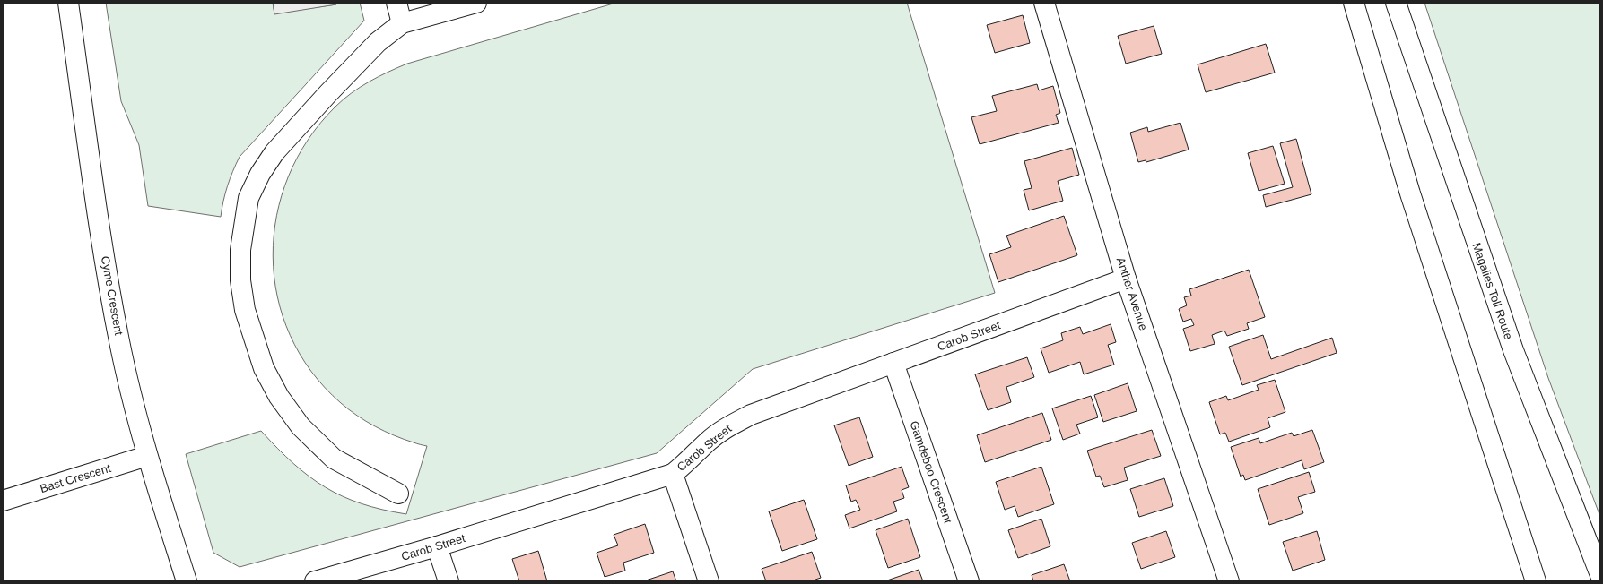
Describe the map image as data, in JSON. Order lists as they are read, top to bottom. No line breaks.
{"streets":{"main road":["Magalies Toll Route","Anther Avenue","Cyme Crescent","Carob Street","Gamdeboo Crescent","Bast Crescent"]},"crossings":[["Anther Avenue","Carob Street"],["Cyme Crescent","Bast Crescent"],["Carob Street","Gamdeboo Crescent"]]}
